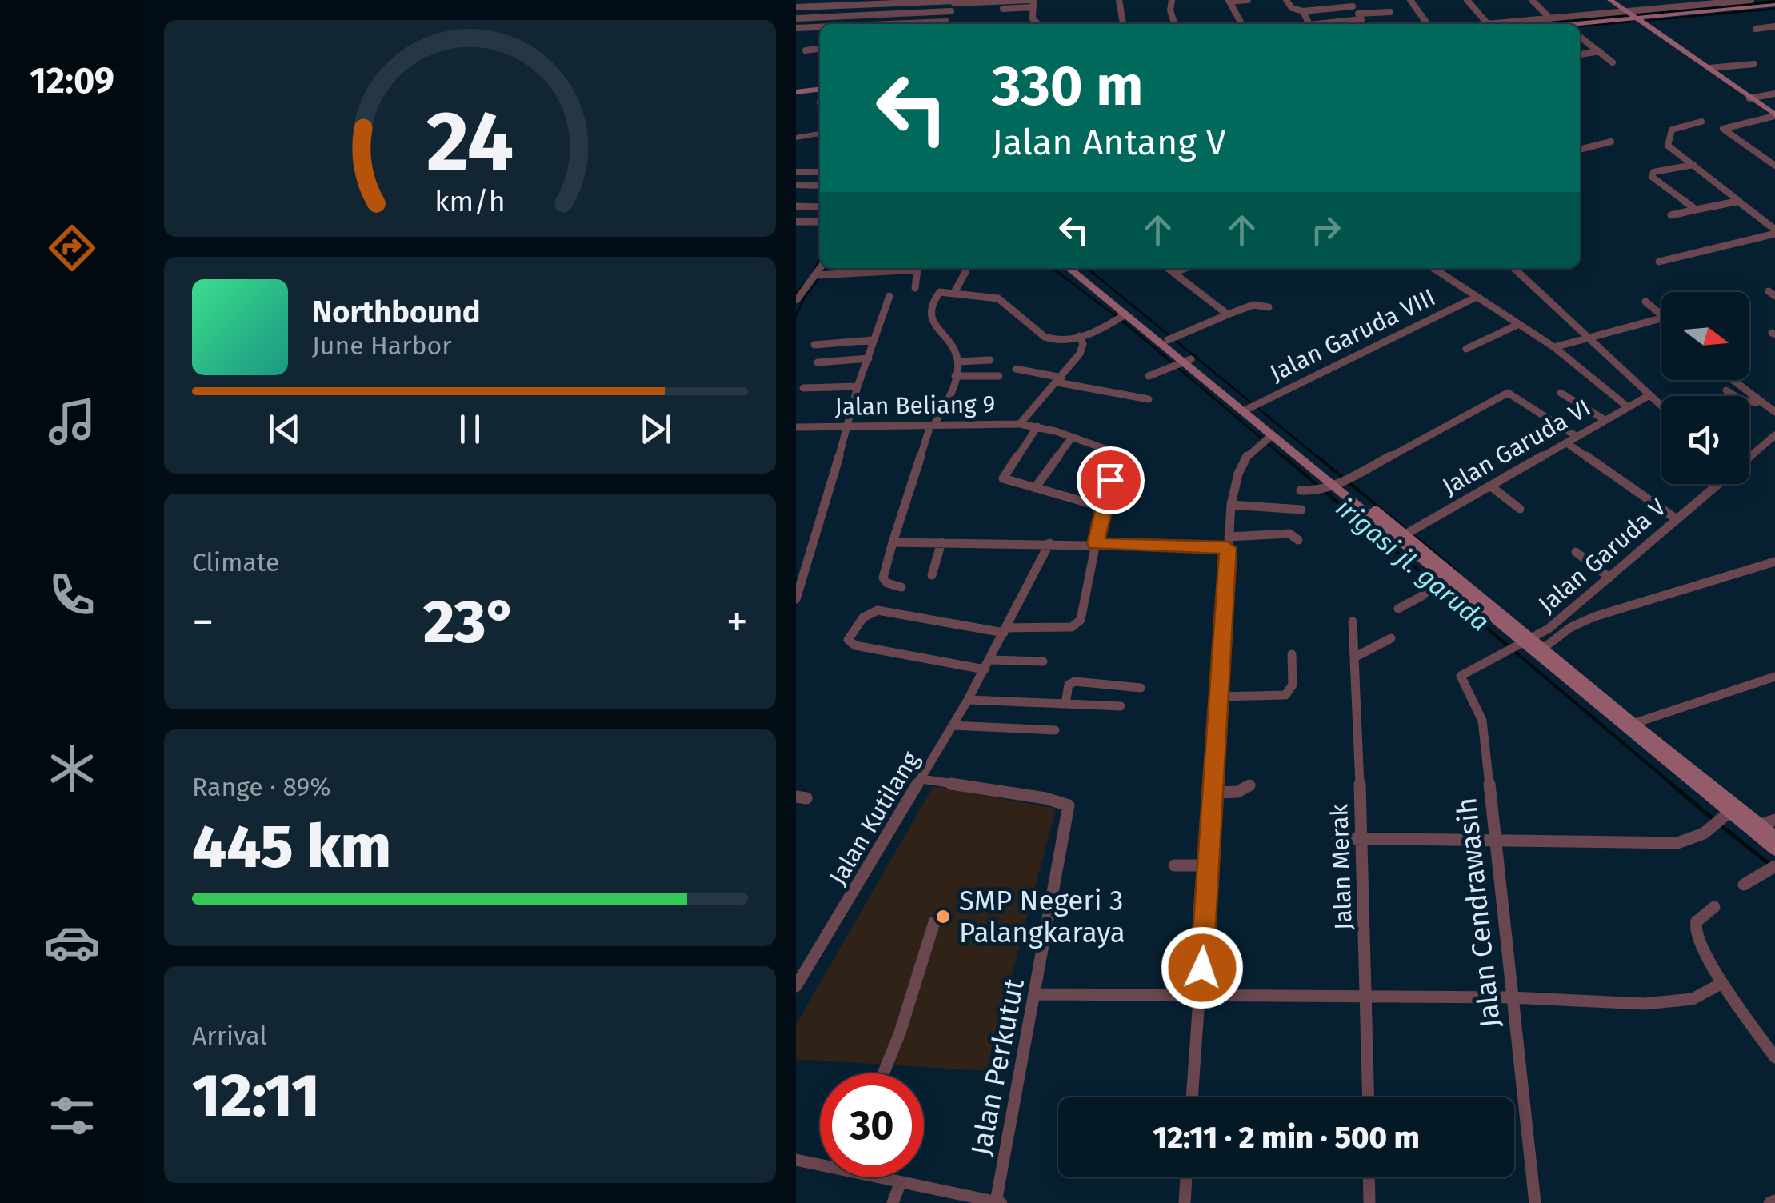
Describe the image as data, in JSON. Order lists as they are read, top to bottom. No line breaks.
{"streets":{"street":["Jalan Garuda VIII","Jalan Beliang 9","Jalan Garuda VI","Jalan Garuda V","Jalan Kutilang","Jalan Merak","Jalan Cendrawasih","Jalan Perkutut"]},"crossings":[["Jalan Garuda V","Jalan Cendrawasih"],["Jalan Kutilang","Jalan Perkutut"]],"water":["irigasi jl. garuda"],"places":["SMP Negeri 3 Palangkaraya"],"north":"right","page":{"tabs":"12:09","turn":["330 m","Jalan Antang V"],"song":["Northbound","June Harbor"],"tile":["Climate",["Range · 89%","445 km"],["Arrival","12:11"]],"heat":["−","23°","+"],"limit":"30","trip":"12:11 · 2 min · 500 m","gauge":["24","km/h"]}}
